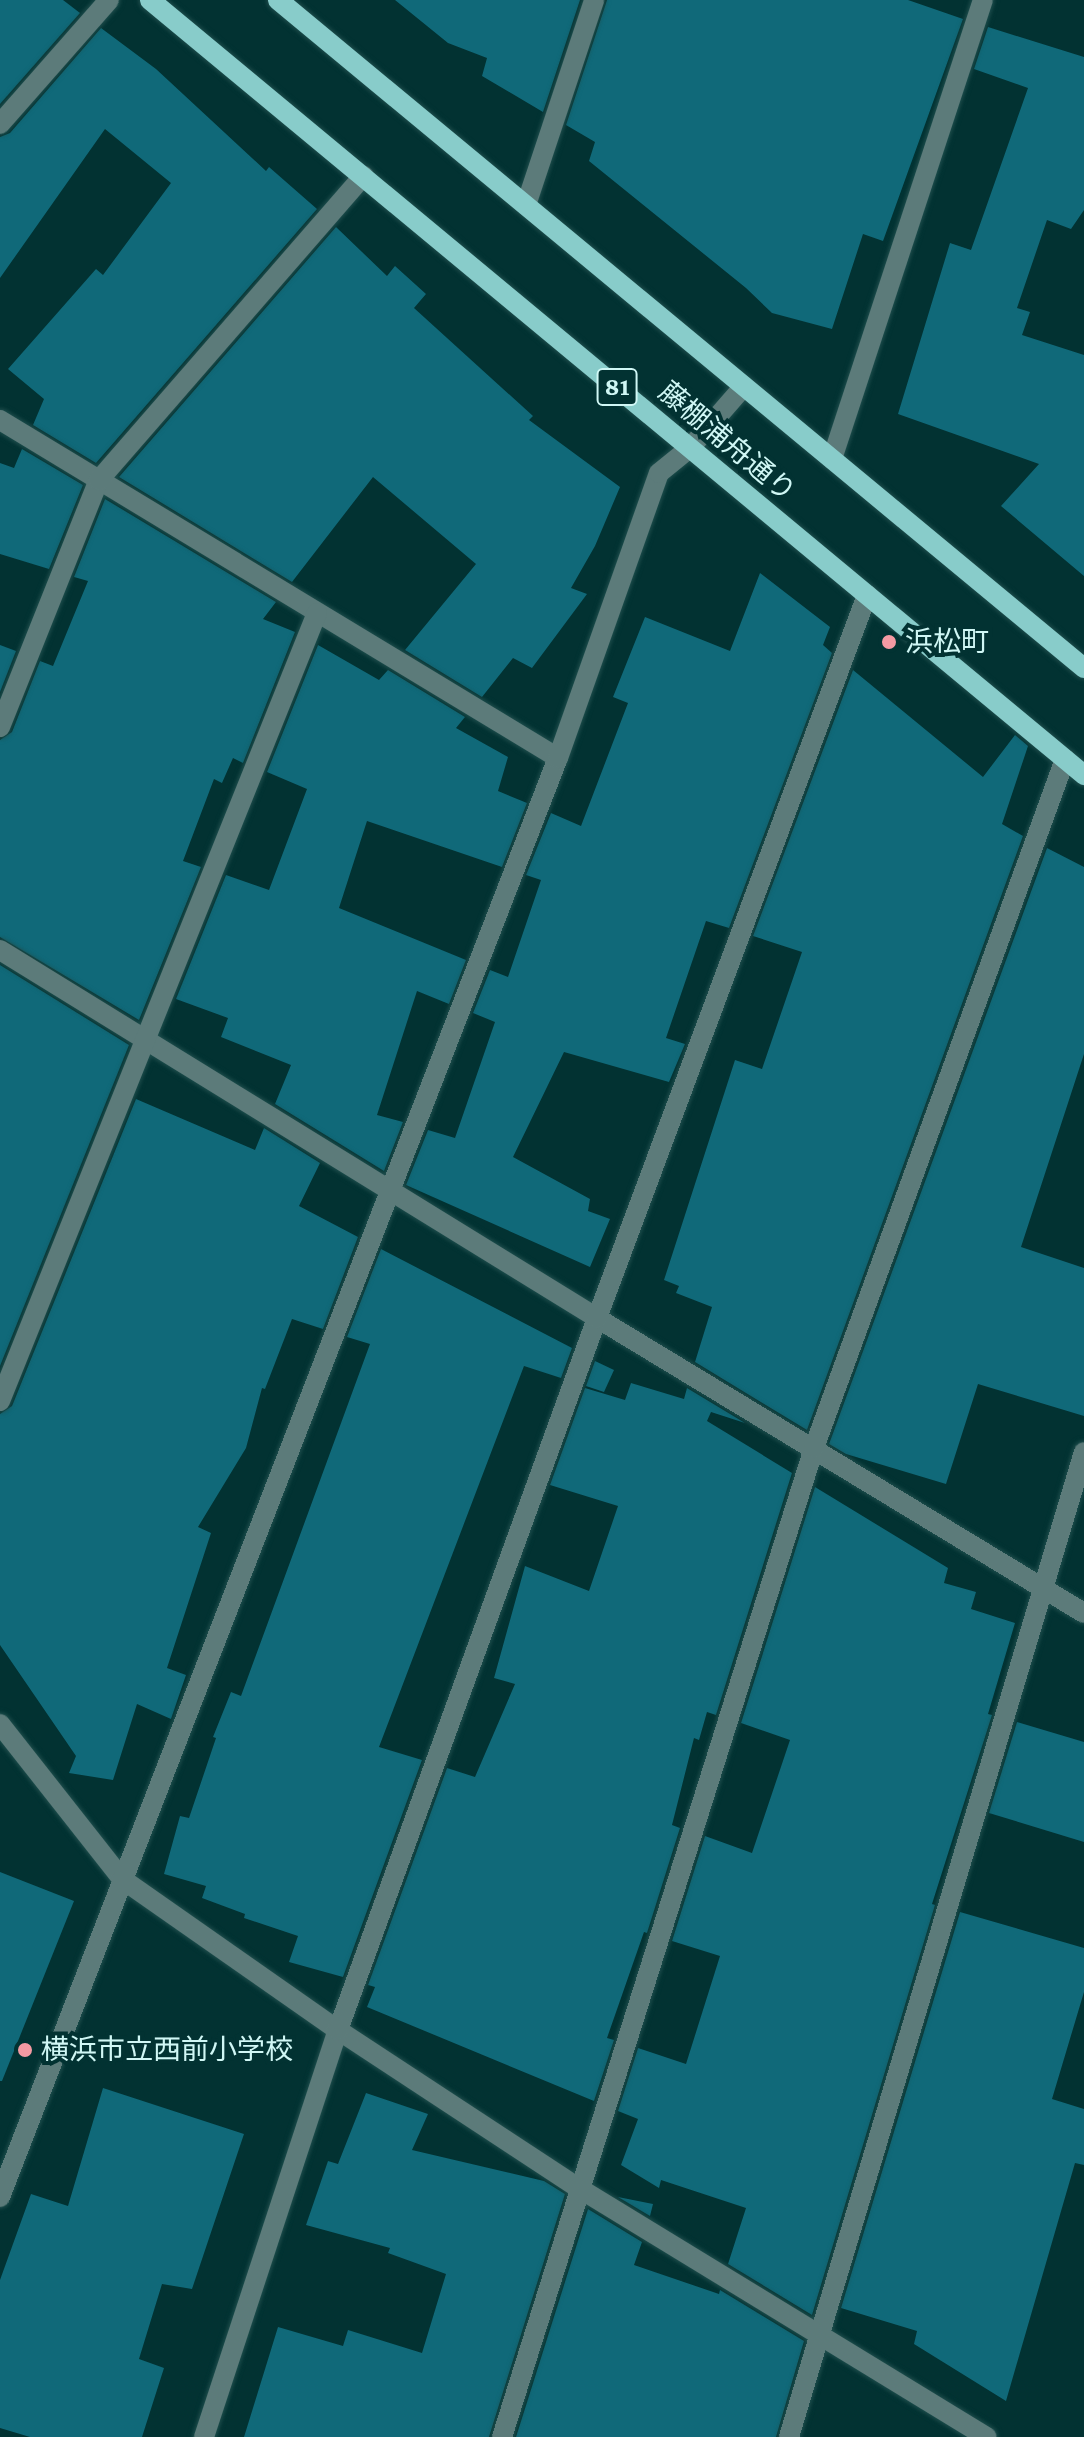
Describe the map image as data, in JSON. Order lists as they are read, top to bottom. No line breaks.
{"streets":{"main road":["81","藤棚浦舟通り"]},"places":["浜松町","横浜市立西前小学校"]}
